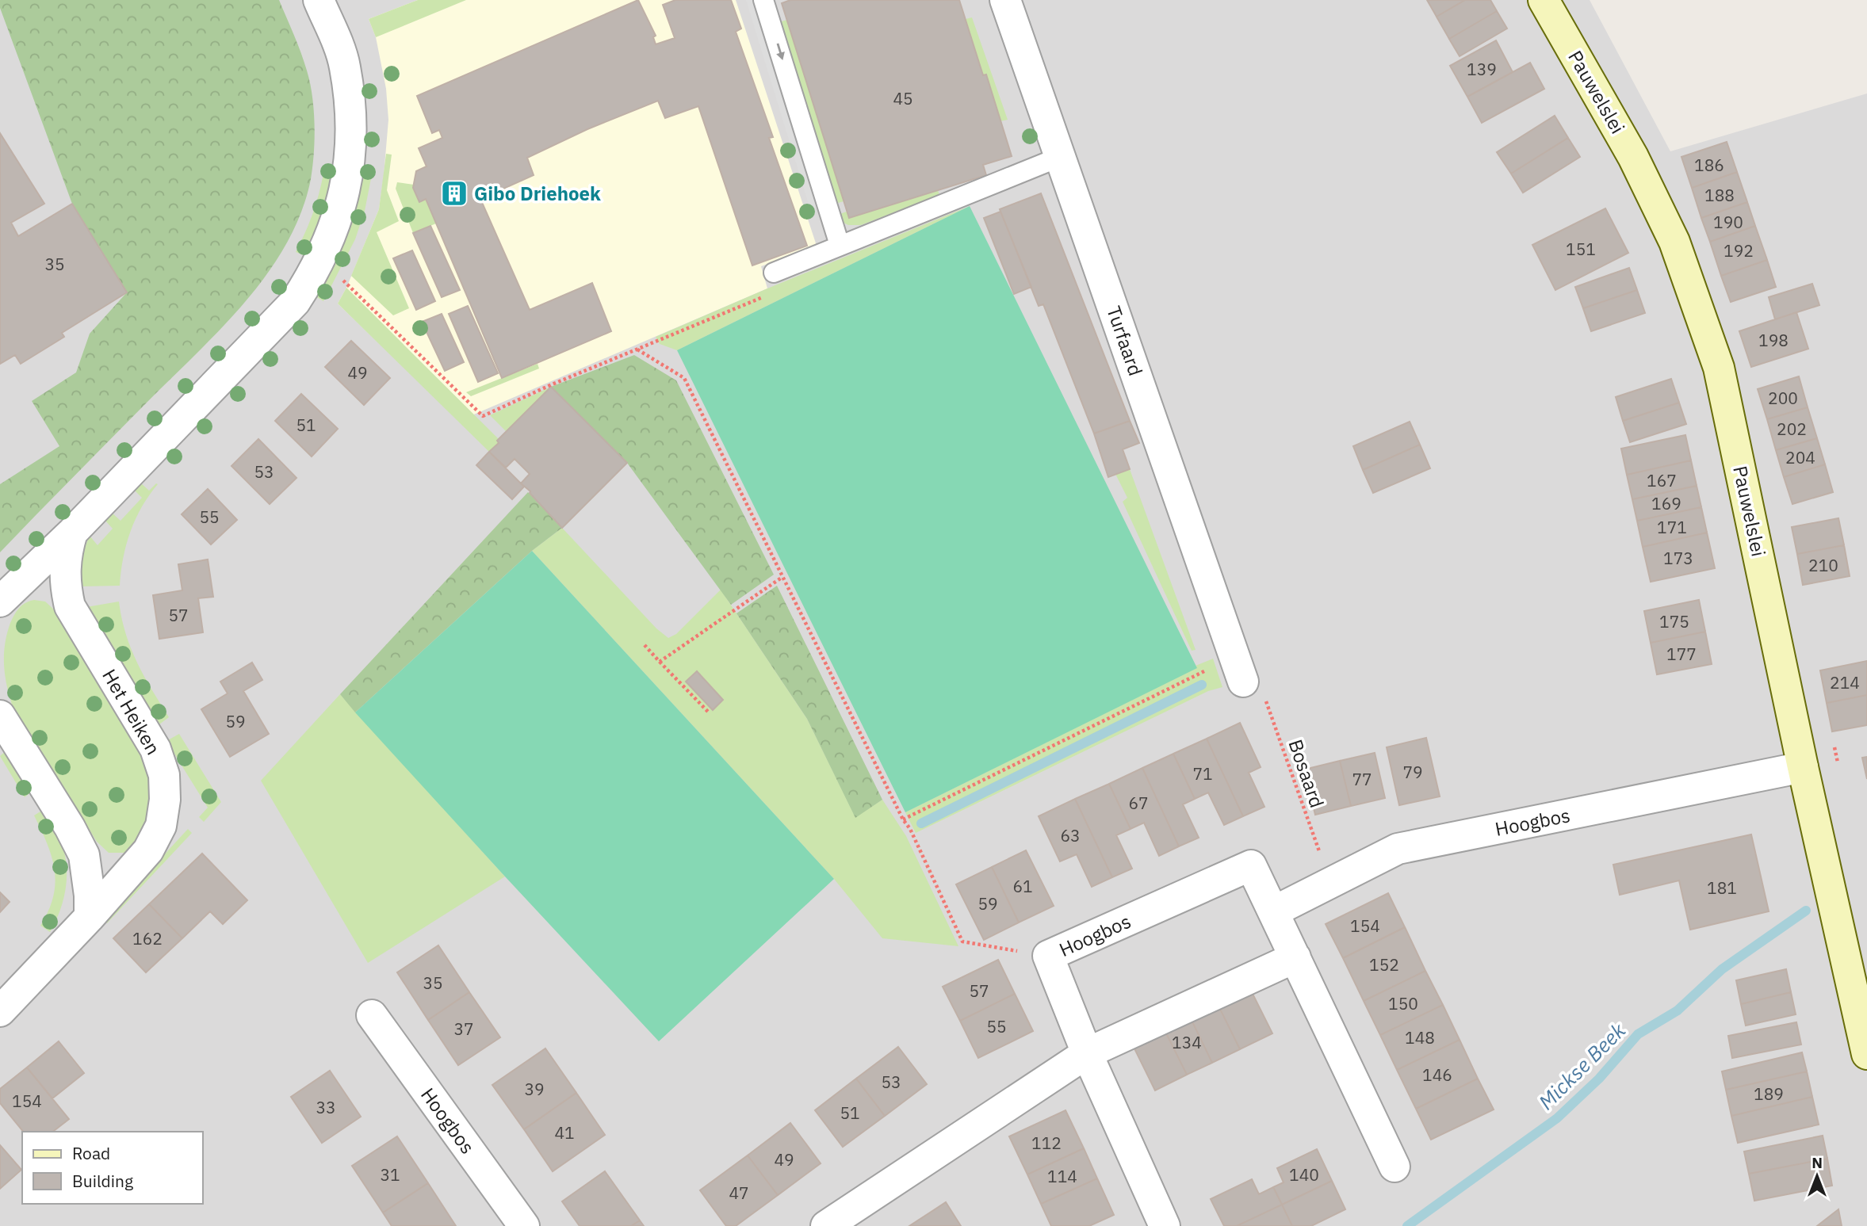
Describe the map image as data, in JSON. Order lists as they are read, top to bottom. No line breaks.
{"streets":{"street":["Pauwelslei","Turfaard","Het Heiken","Hoogbos"],"path":["Bosaard"]},"crossings":[["Pauwelslei","Hoogbos"],["Turfaard","Bosaard"],["Bosaard","Hoogbos"]],"water":["Mickse Beek"],"places":{"building":["Gibo Driehoek"]},"house_numbers":["139","45","186","188","190","151","192","35","198","49","200","51","202","204","53","167","169","55","171","173","210","57","175","177","214","59","79","71","77","67","63","61","181","59","154","162","152","35","57","150","55","37","148","134","146","53","39","189","154","33","51","41","112","49","31","140","114","47"],"legend":["Road","Building"],"north":"top"}
